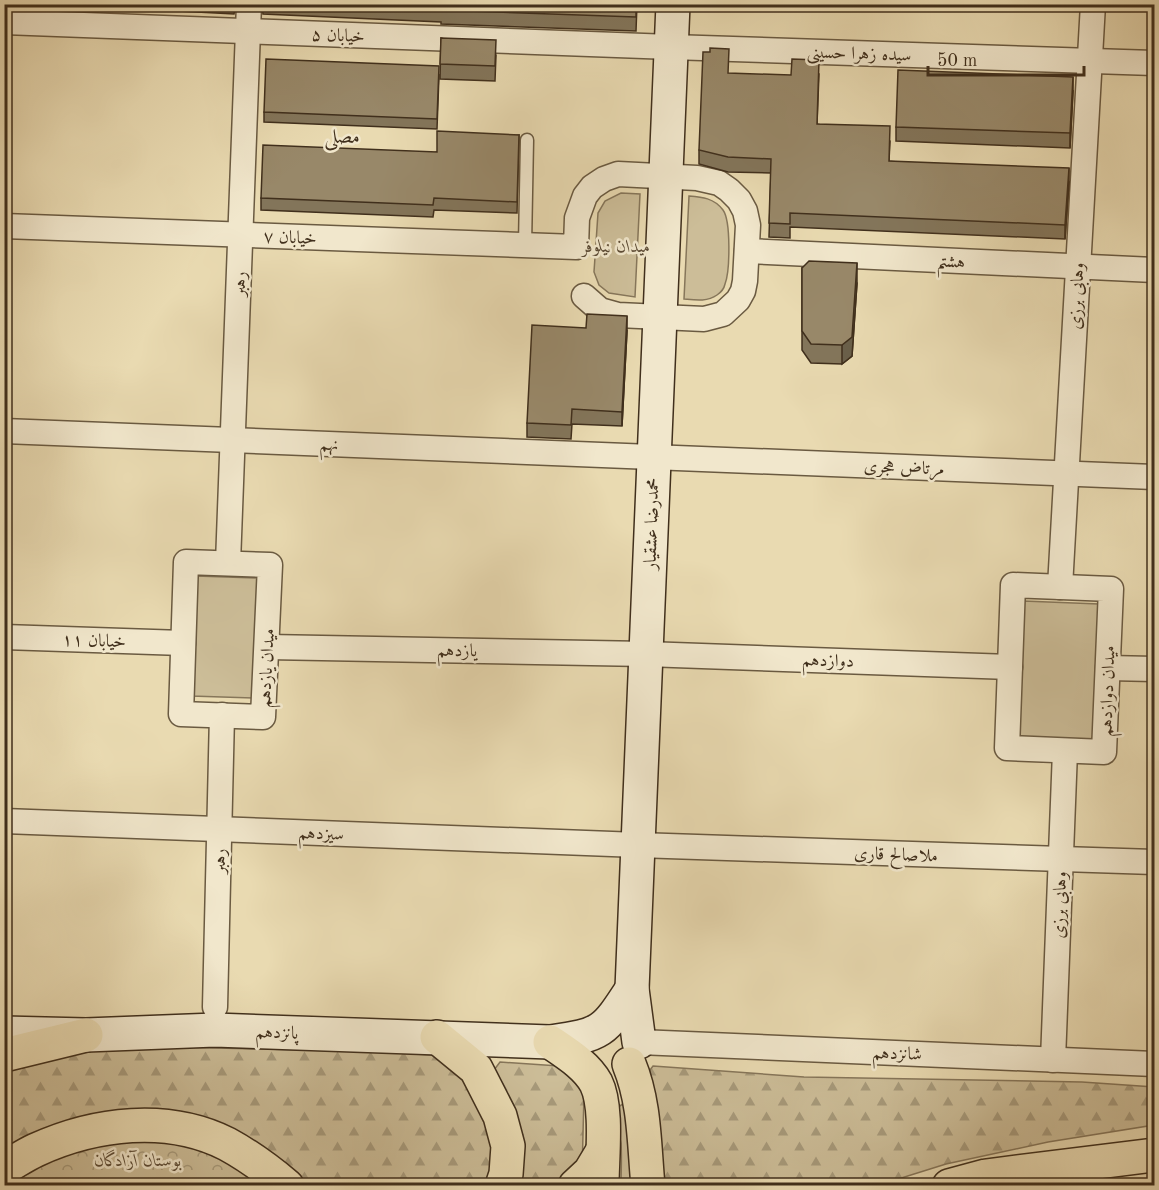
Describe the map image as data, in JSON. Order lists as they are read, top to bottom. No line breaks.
{"streets":{"main road":["محمدرضا عشقیار","پانزدهم"],"street":["خیابان ۵","سیده زهرا حسینی","خیابان ۷","هشتم","رهبر","وهابی برزی","نهم","مرتاض هجری","خیابان ۱۱","یازدهم","دوازدهم","میدان یازدهم","میدان دوازدهم","سیزدهم","ملاصالح قاری","شانزدهم"]},"crossings":[["خیابان ۵","سیده زهرا حسینی"],["خیابان ۵","رهبر"],["خیابان ۵","محمدرضا عشقیار"],["سیده زهرا حسینی","وهابی برزی"],["سیده زهرا حسینی","محمدرضا عشقیار"],["خیابان ۷","رهبر"],["خیابان ۷","محمدرضا عشقیار"],["هشتم","وهابی برزی"],["رهبر","نهم"],["رهبر","میدان یازدهم"],["رهبر","سیزدهم"],["وهابی برزی","مرتاض هجری"],["وهابی برزی","میدان دوازدهم"],["وهابی برزی","ملاصالح قاری"],["وهابی برزی","شانزدهم"],["نهم","مرتاض هجری"],["نهم","محمدرضا عشقیار"],["مرتاض هجری","محمدرضا عشقیار"],["محمدرضا عشقیار","یازدهم"],["محمدرضا عشقیار","دوازدهم"],["محمدرضا عشقیار","سیزدهم"],["محمدرضا عشقیار","ملاصالح قاری"],["محمدرضا عشقیار","پانزدهم"],["محمدرضا عشقیار","شانزدهم"],["خیابان ۱۱","میدان یازدهم"],["یازدهم","دوازدهم"],["یازدهم","میدان یازدهم"],["دوازدهم","میدان دوازدهم"],["سیزدهم","ملاصالح قاری"]],"districts":["مصلی"],"parks":["میدان نیلوفر","بوستان آزادگان"],"scale_bar":"50 m"}
